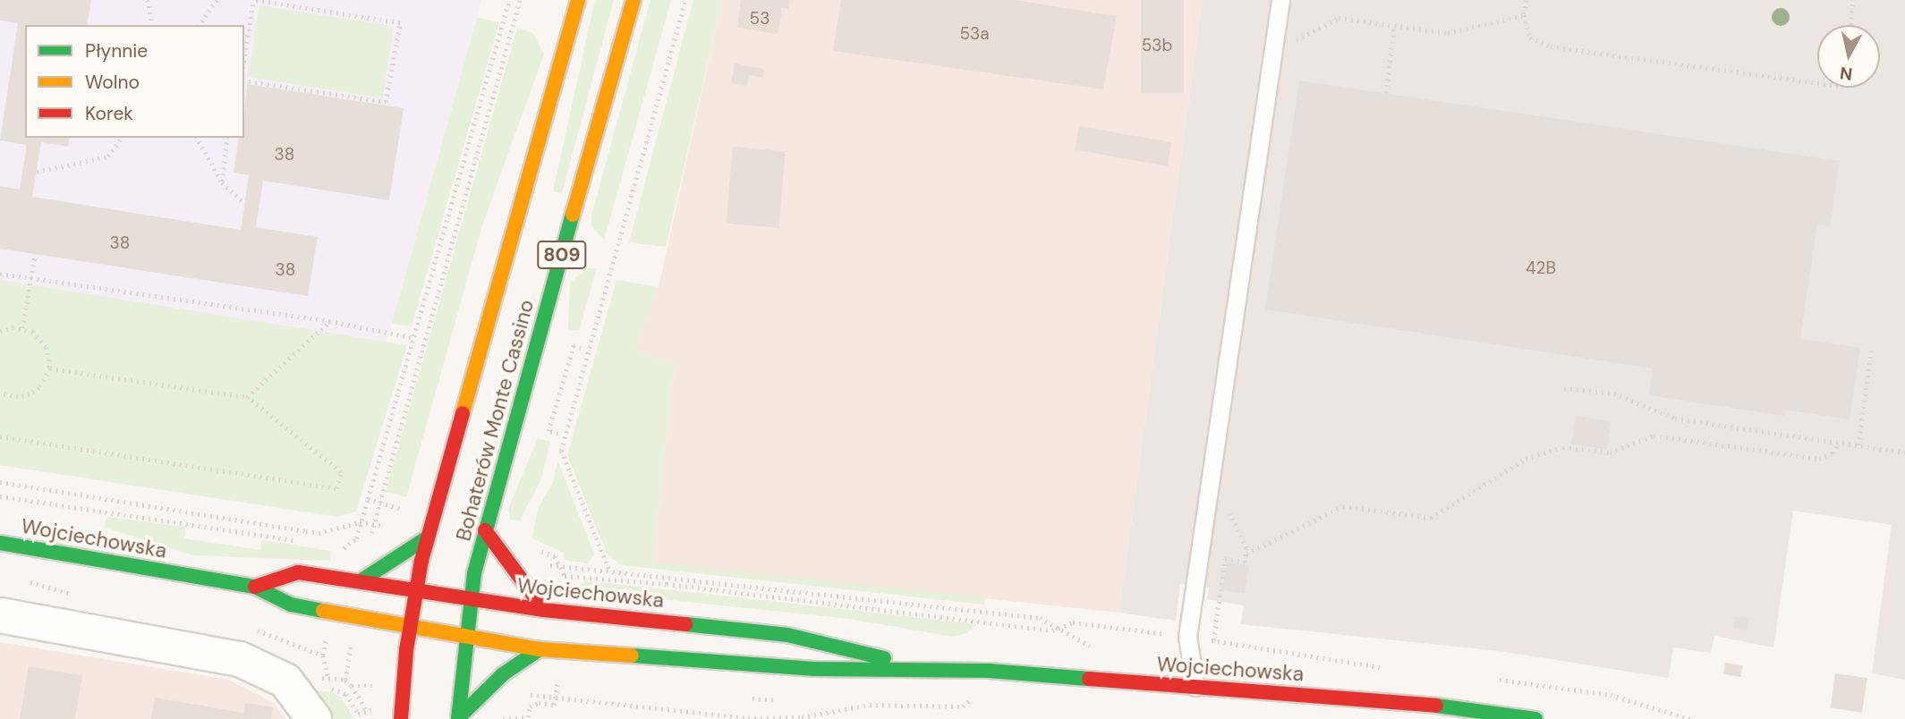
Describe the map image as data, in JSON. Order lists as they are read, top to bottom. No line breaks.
{"streets":{"street":["809","Bohaterów Monte Cassino","Wojciechowska"]},"crossings":[["809","Bohaterów Monte Cassino"],["809","Wojciechowska"],["Bohaterów Monte Cassino","Wojciechowska"]],"house_numbers":["53","53a","53b","38","38","42B","38"],"legend":["Płynnie","Wolno","Korek"],"north":"bottom"}
